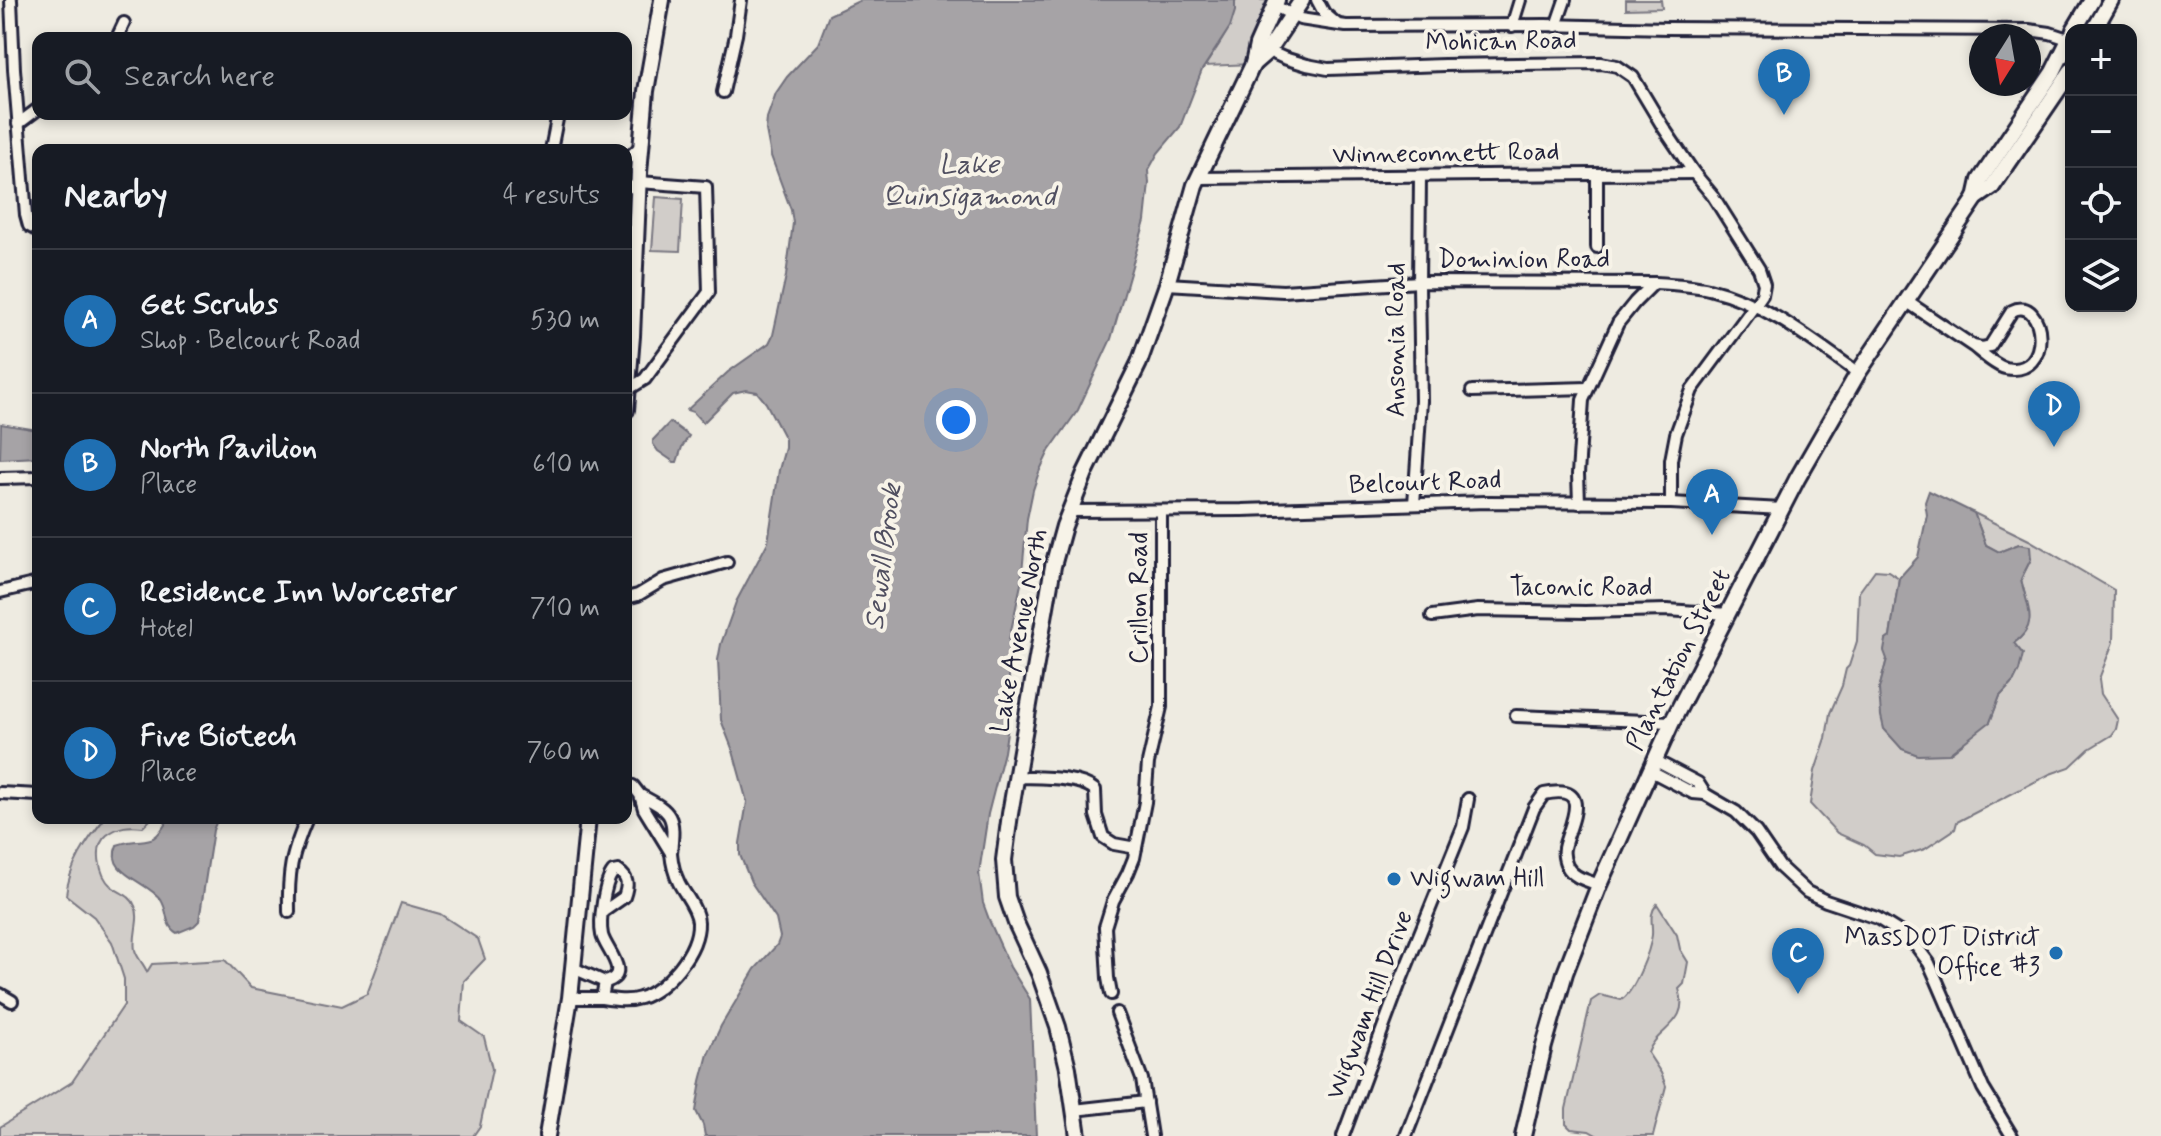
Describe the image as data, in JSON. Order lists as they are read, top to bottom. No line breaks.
{"streets":{"main road":["Lake Avenue North","Plantation Street"],"street":["Mohican Road","Winneconnett Road","Dominion Road","Ansonia Road","Belcourt Road","Taconic Road","Crillon Road","Wigwam Hill Drive"]},"crossings":[["Mohican Road","Winneconnett Road"],["Mohican Road","Dominion Road"],["Mohican Road","Lake Avenue North"],["Winneconnett Road","Ansonia Road"],["Winneconnett Road","Lake Avenue North"],["Dominion Road","Ansonia Road"],["Dominion Road","Lake Avenue North"],["Dominion Road","Plantation Street"],["Ansonia Road","Belcourt Road"],["Belcourt Road","Crillon Road"],["Belcourt Road","Lake Avenue North"],["Belcourt Road","Plantation Street"],["Taconic Road","Plantation Street"]],"water":["Lake Quinsigamond","Sewall Brook"],"places":["Wigwam Hill","MassDOT District Office #3"],"north":"bottom","page":{"map_buttons":["+","−"],"search":"Search here","pins":["B","D","A","C"],"heading":["Nearby","4 results"],"list":[{"mark":"A","name":"Get Scrubs","note":"Shop · Belcourt Road","value":"530 m"},{"mark":"B","name":"North Pavilion","note":"Place","value":"610 m"},{"mark":"C","name":"Residence Inn Worcester","note":"Hotel","value":"710 m"},{"mark":"D","name":"Five Biotech","note":"Place","value":"760 m"}]}}
